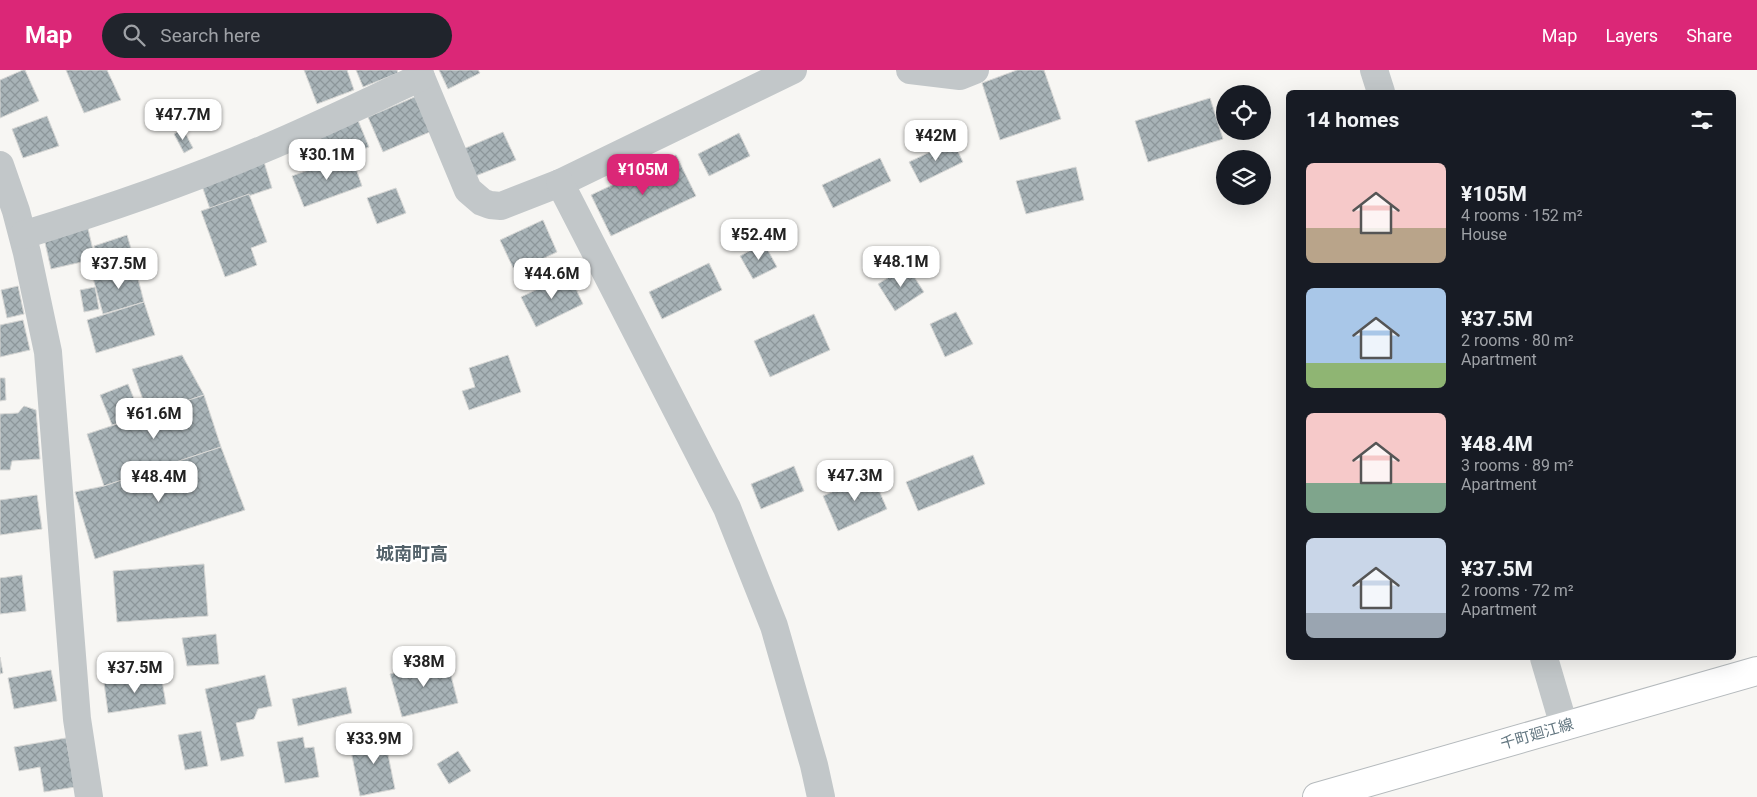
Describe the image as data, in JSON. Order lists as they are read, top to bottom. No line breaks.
{"streets":{"main road":["千町廻江線"]},"districts":["城南町高"],"page":{"header":"Map","search":"Search here","nav":["Map","Layers","Share"],"heading":"14 homes","price":["¥47.7M","¥42M","¥30.1M","¥105M","¥52.4M","¥48.1M","¥37.5M","¥44.6M","¥61.6M","¥47.3M","¥48.4M","¥38M","¥37.5M","¥33.9M"],"list":[{"name":"¥105M","note":"4 rooms · 152 m² · House"},{"name":"¥37.5M","note":"2 rooms · 80 m² · Apartment"},{"name":"¥48.4M","note":"3 rooms · 89 m² · Apartment"},{"name":"¥37.5M","note":"2 rooms · 72 m² · Apartment"}]}}
